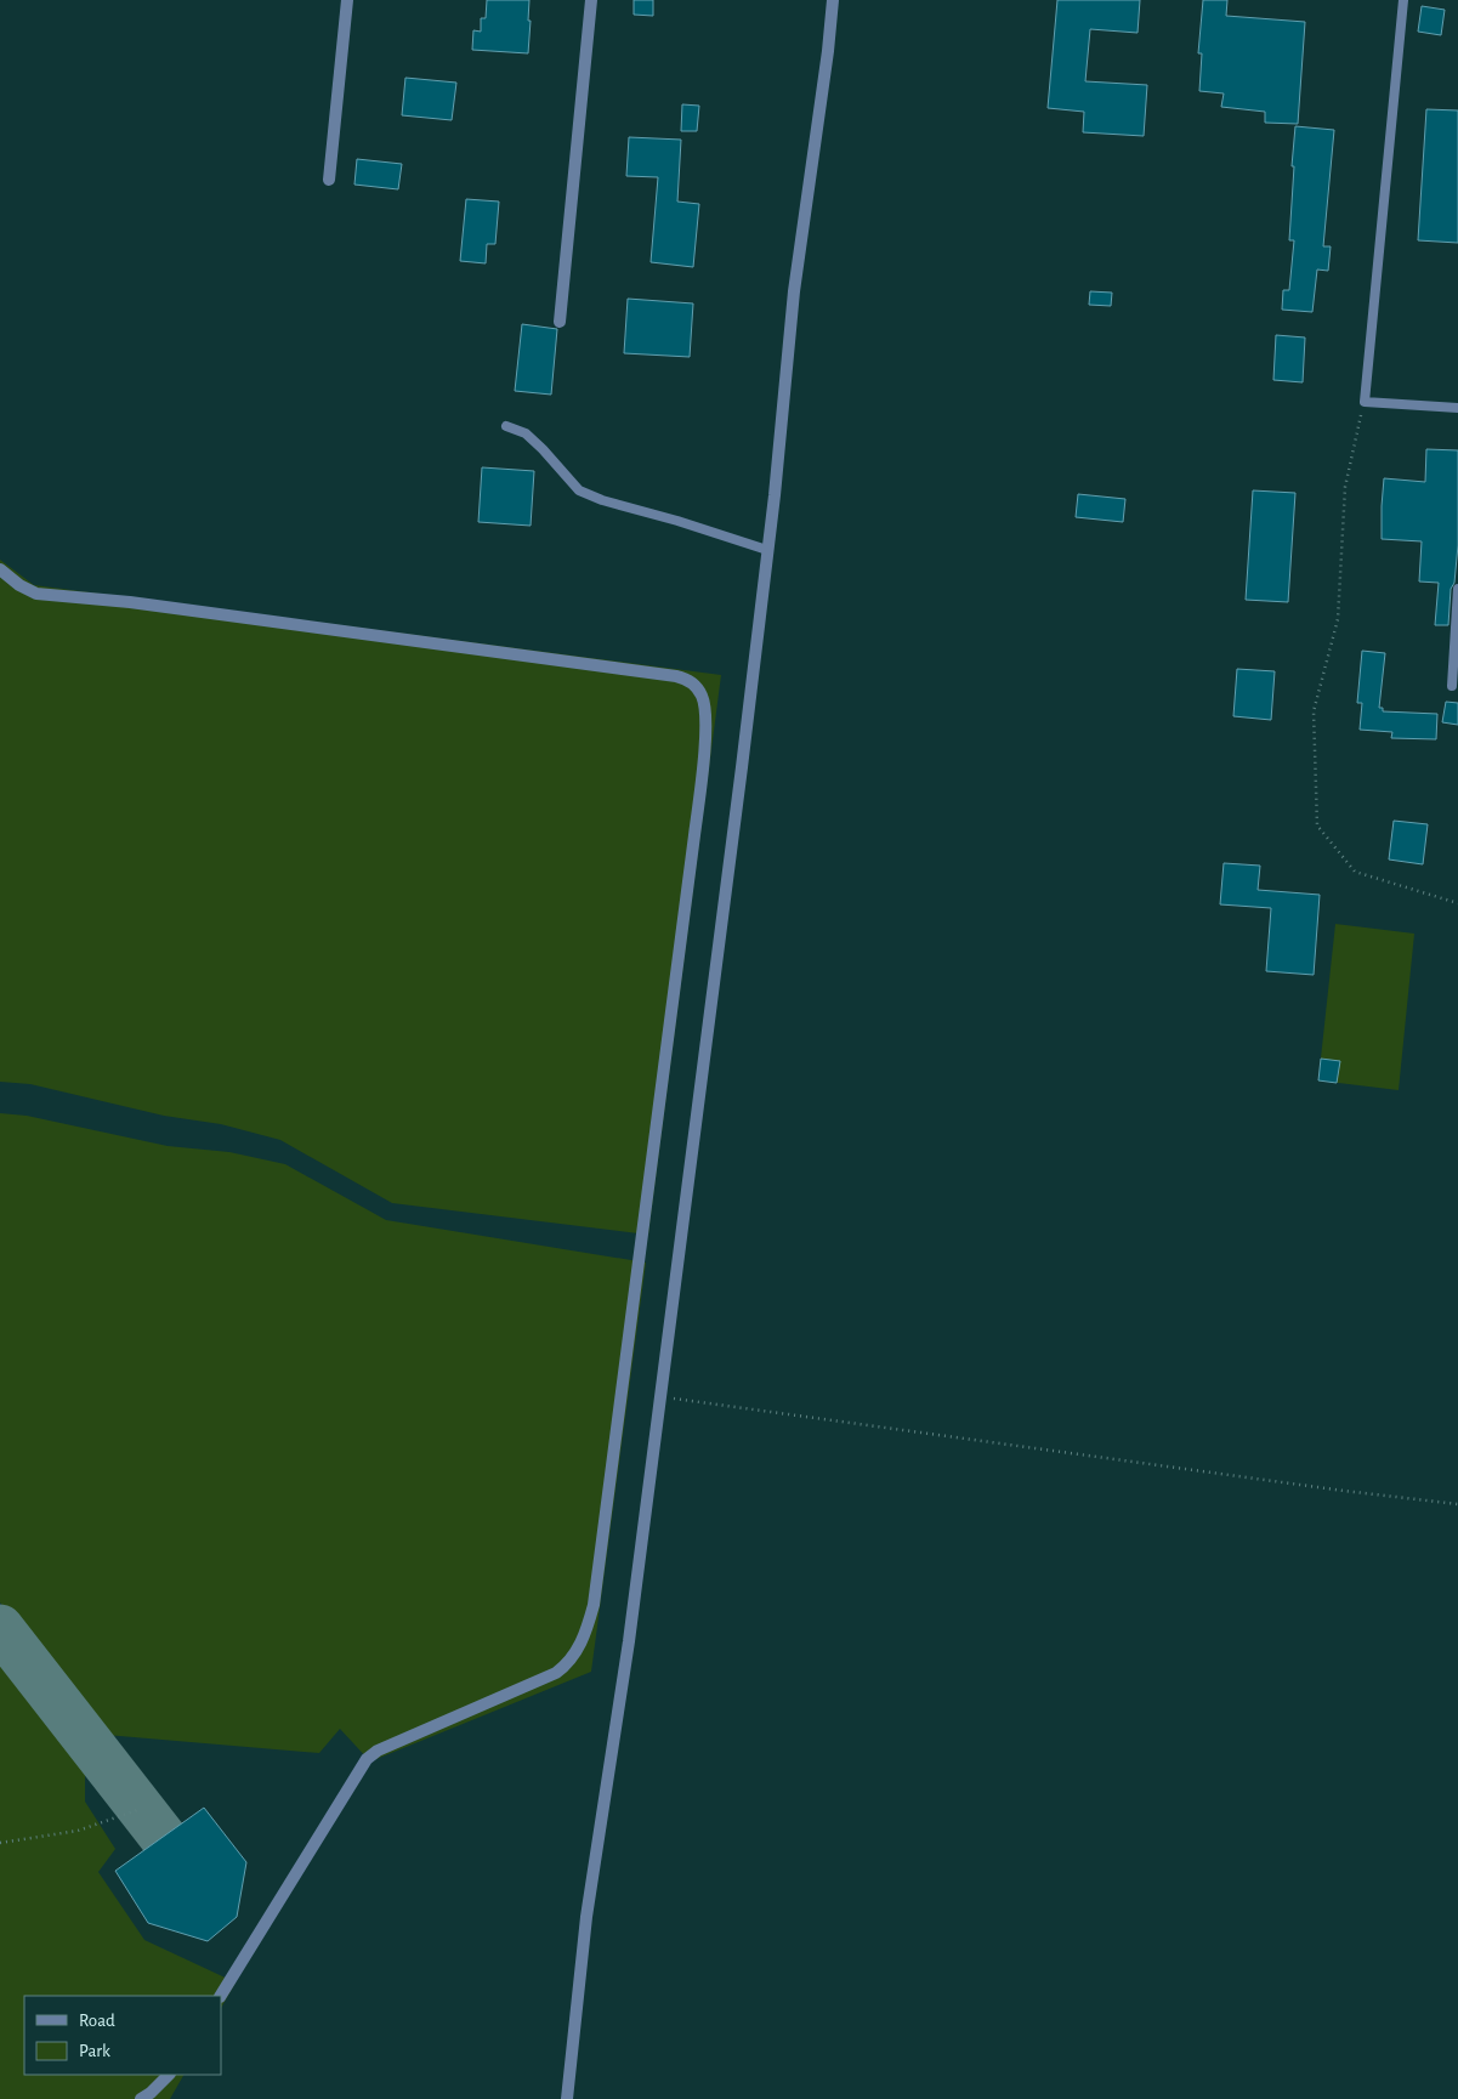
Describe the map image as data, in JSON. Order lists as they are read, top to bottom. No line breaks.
{"legend":["Road","Park"]}
